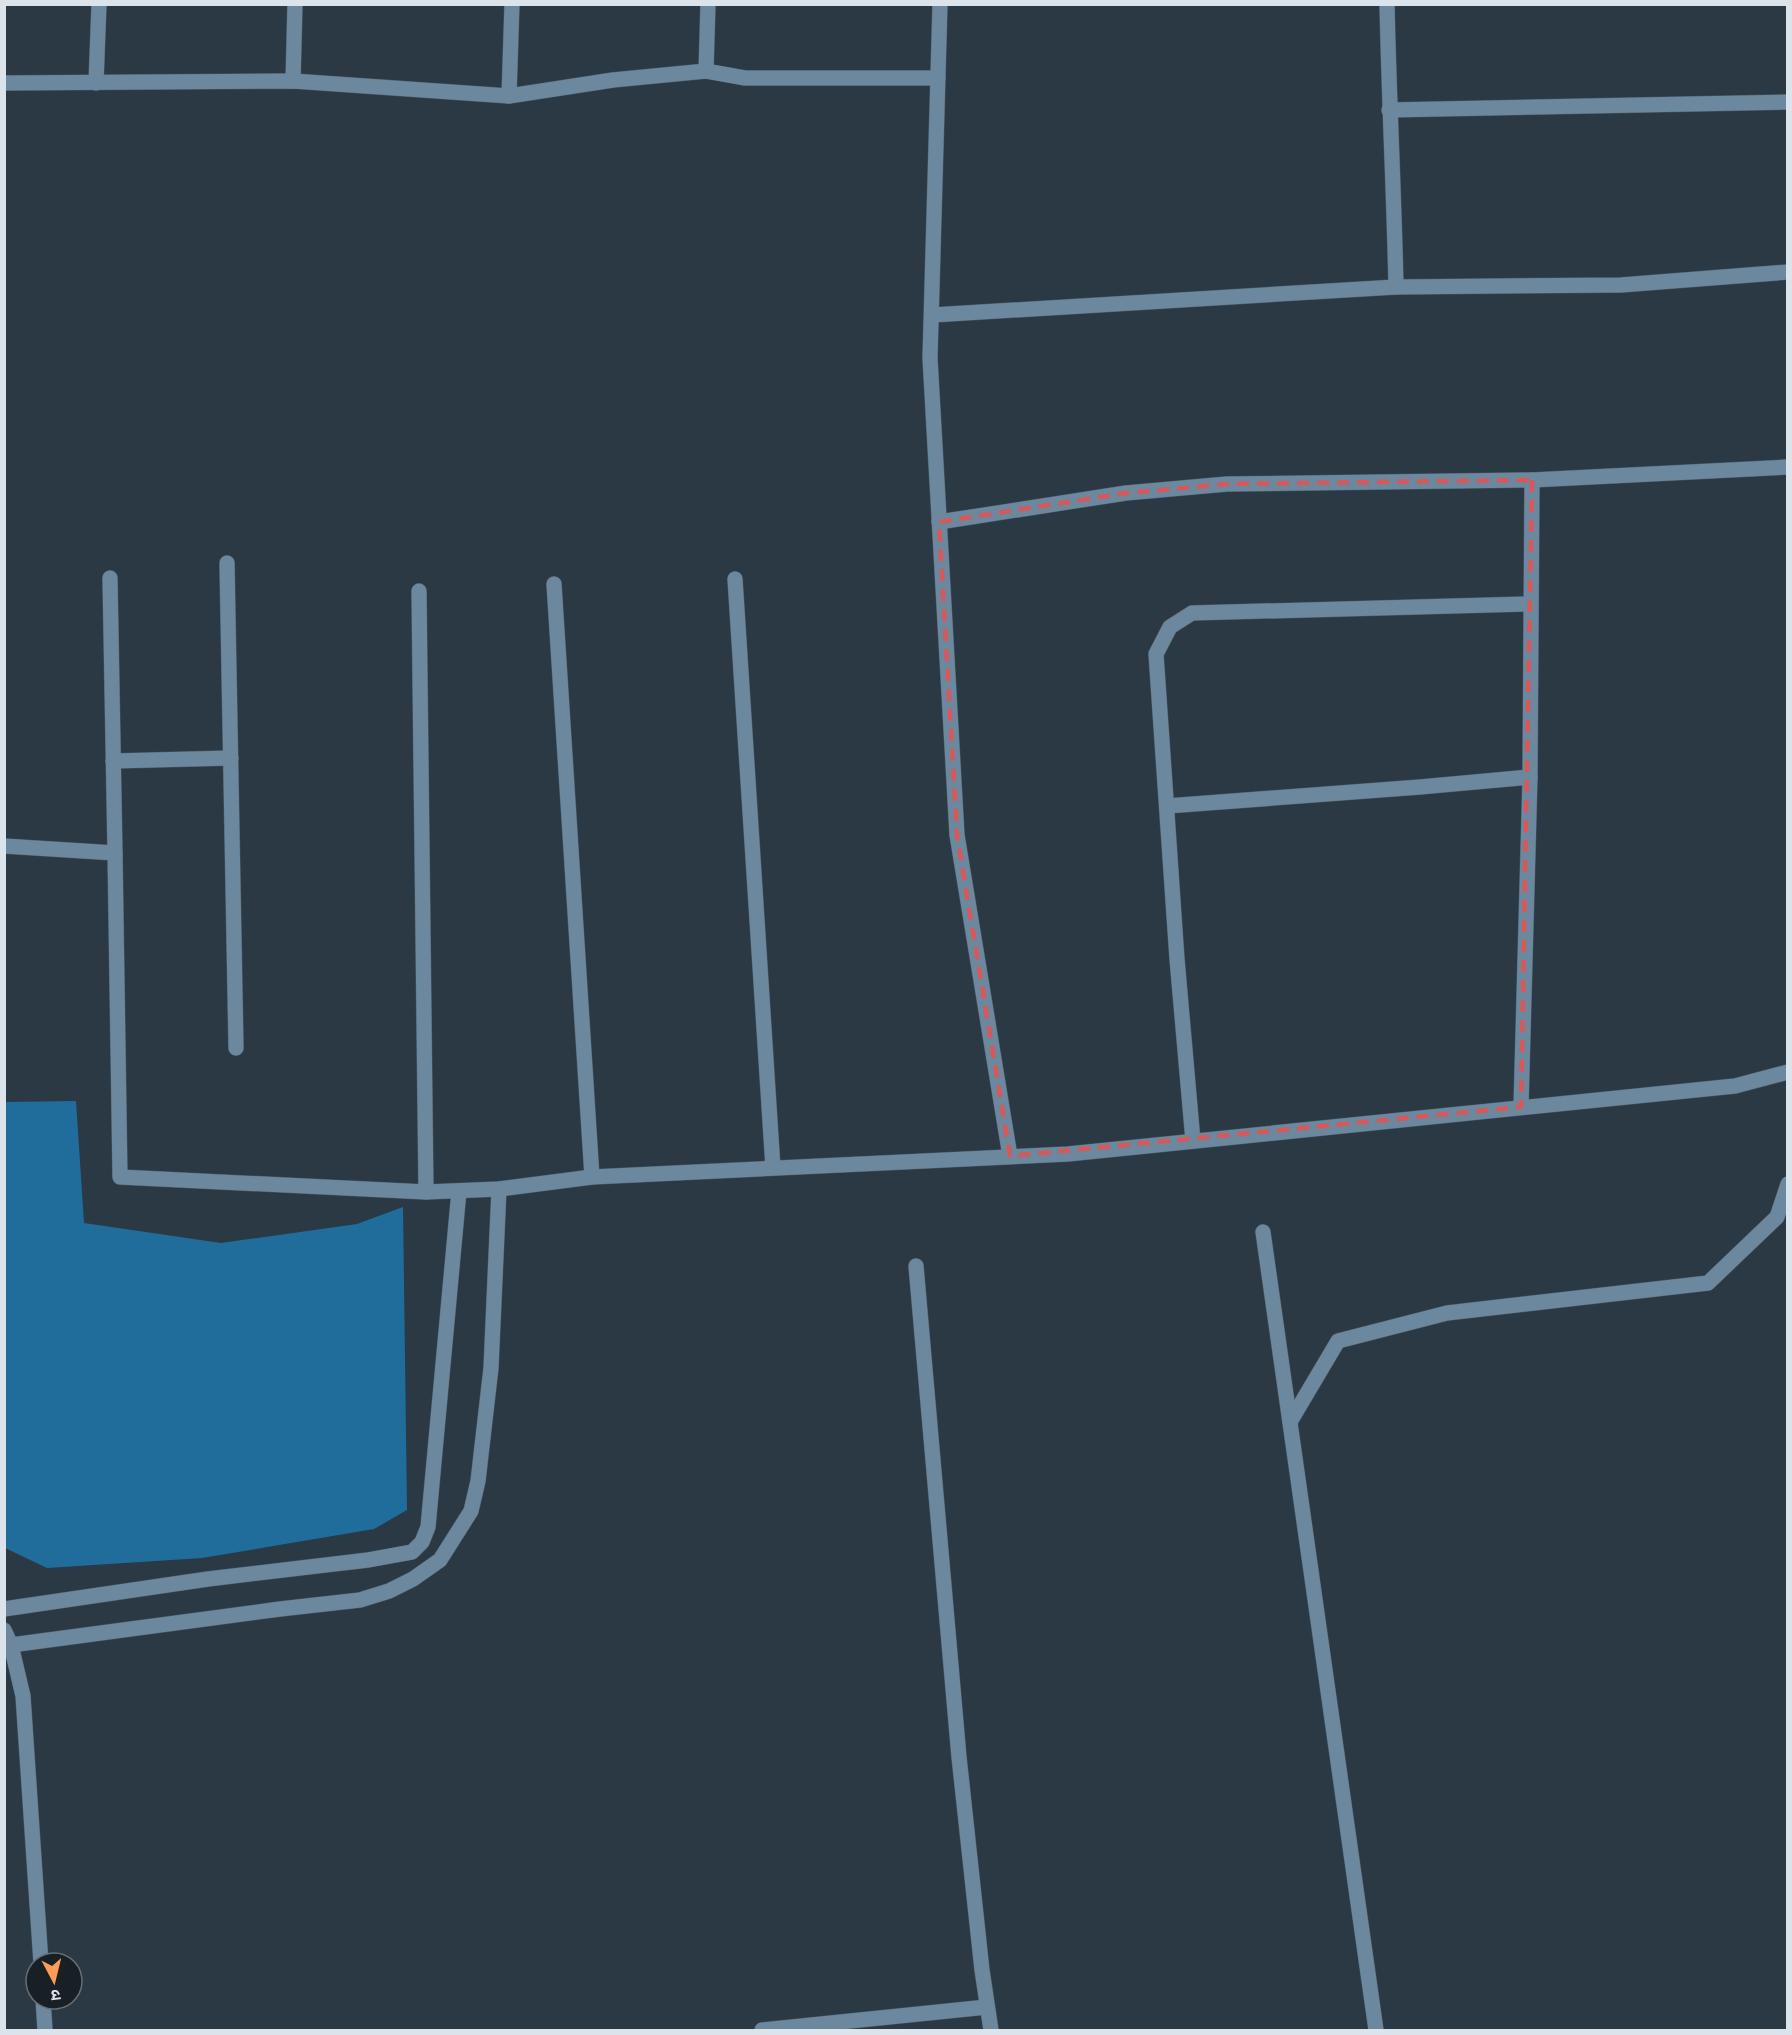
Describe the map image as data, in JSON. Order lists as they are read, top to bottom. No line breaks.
{"north":"bottom"}
